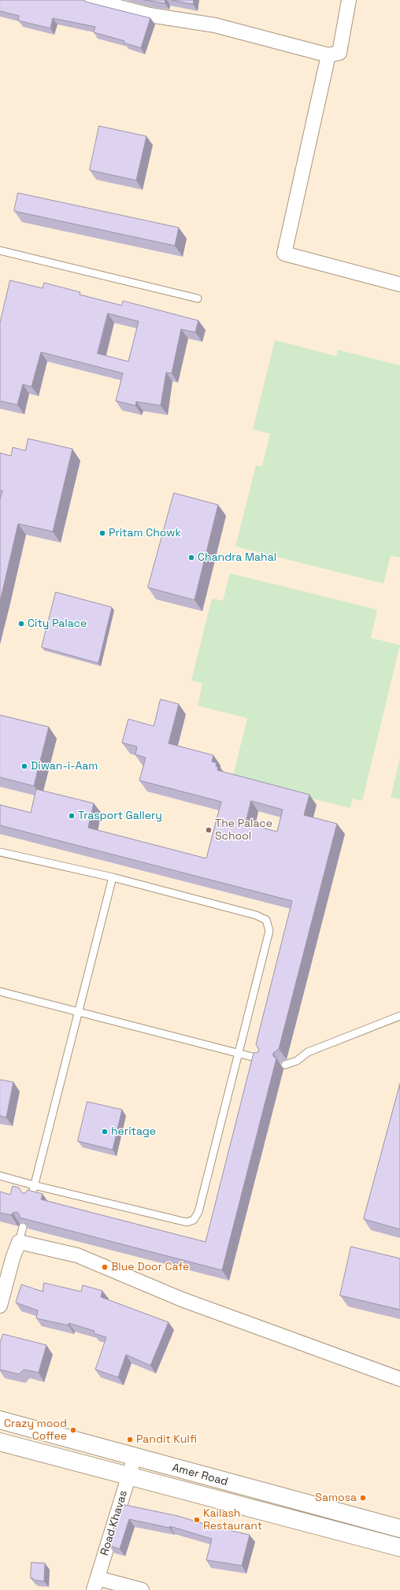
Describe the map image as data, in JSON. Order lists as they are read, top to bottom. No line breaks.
{"streets":{"main road":["Amer Road"],"street":["Road Khavas"]},"crossings":[["Amer Road","Road Khavas"]],"places":["Pritam Chowk","Chandra Mahal","City Palace","Diwan-i-Aam","Trasport Gallery","The Palace School","heritage","Blue Door Cafe","Crazy mood Coffee","Pandit Kulfi","Samosa","Kailash Restaurant"]}
